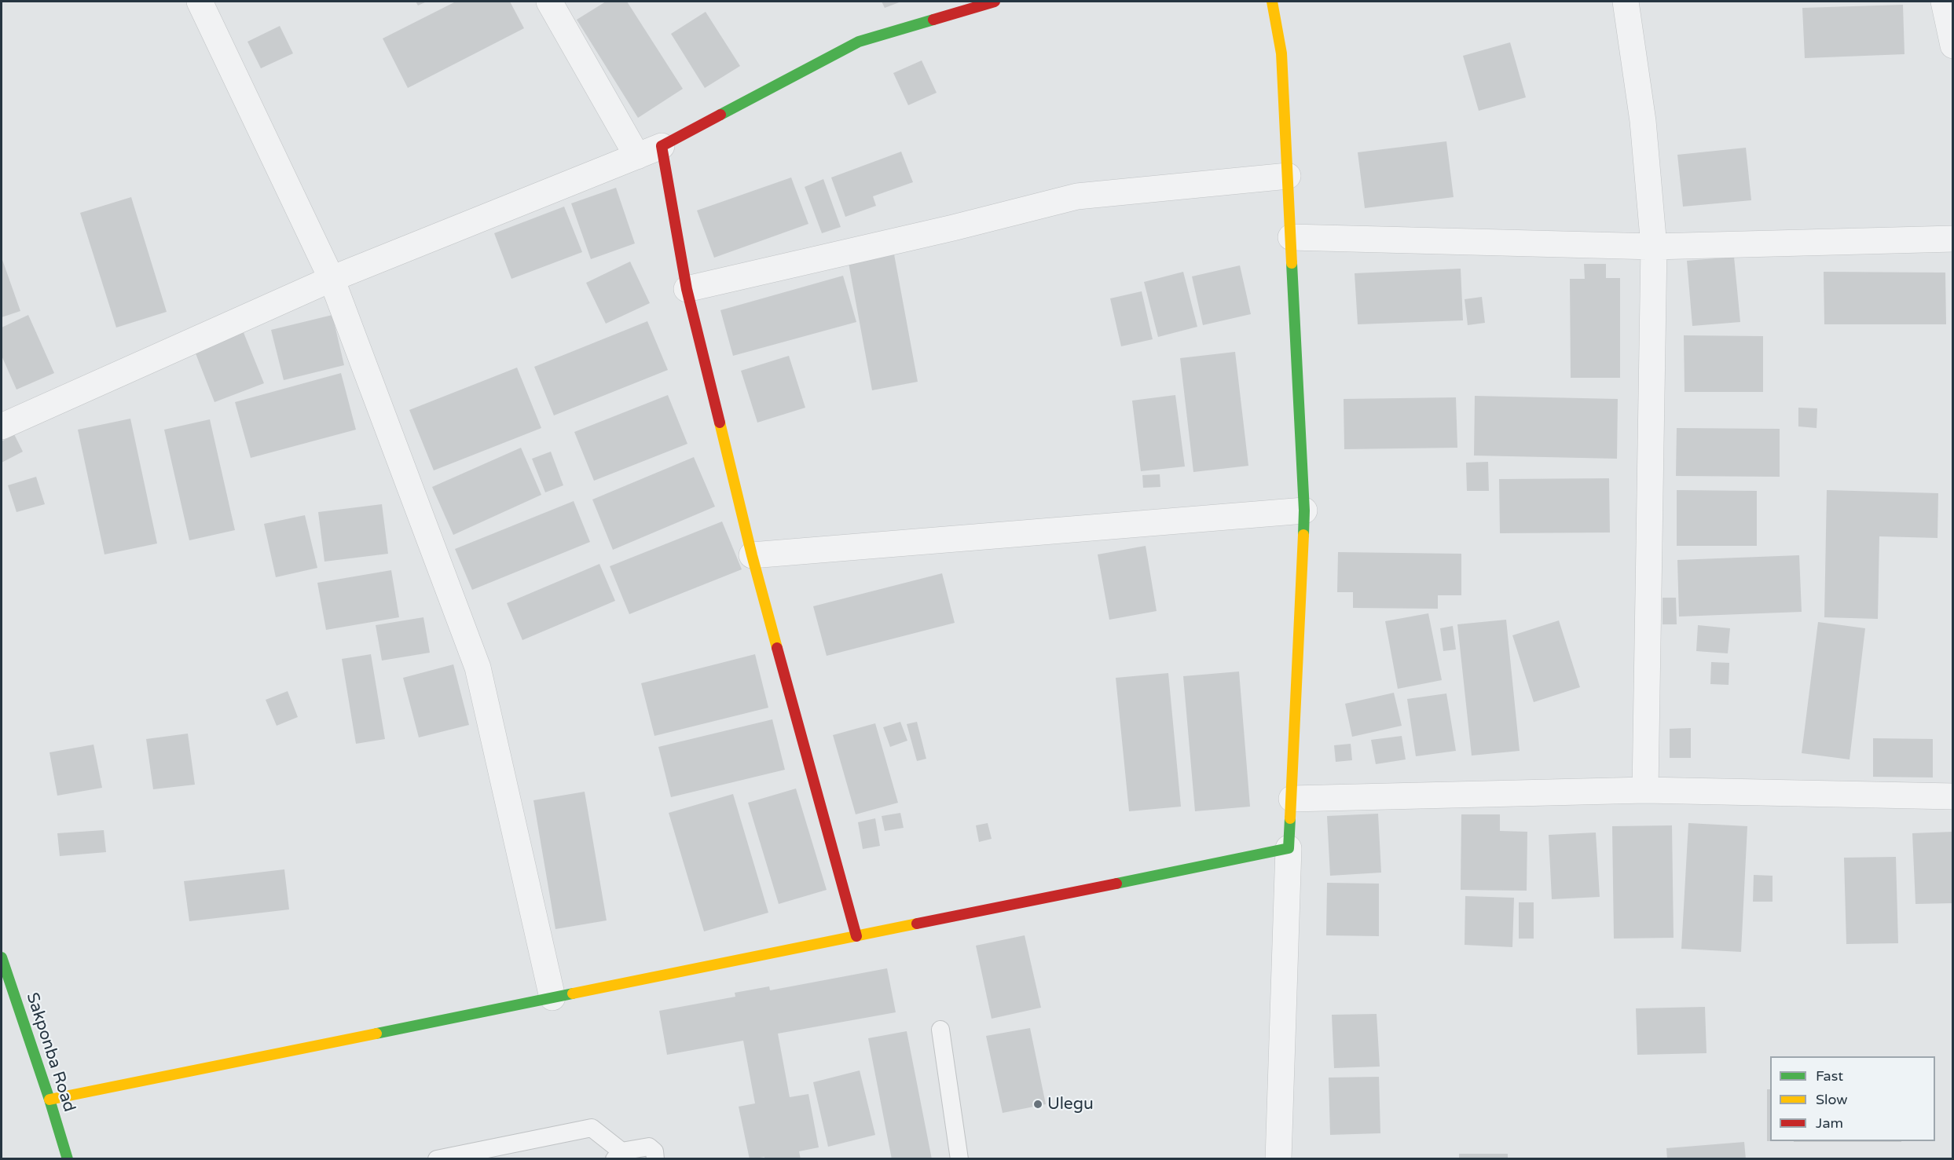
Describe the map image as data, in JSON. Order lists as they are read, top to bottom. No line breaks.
{"streets":{"street":["Sakponba Road"]},"places":["Ulegu"],"legend":["Fast","Slow","Jam"]}
